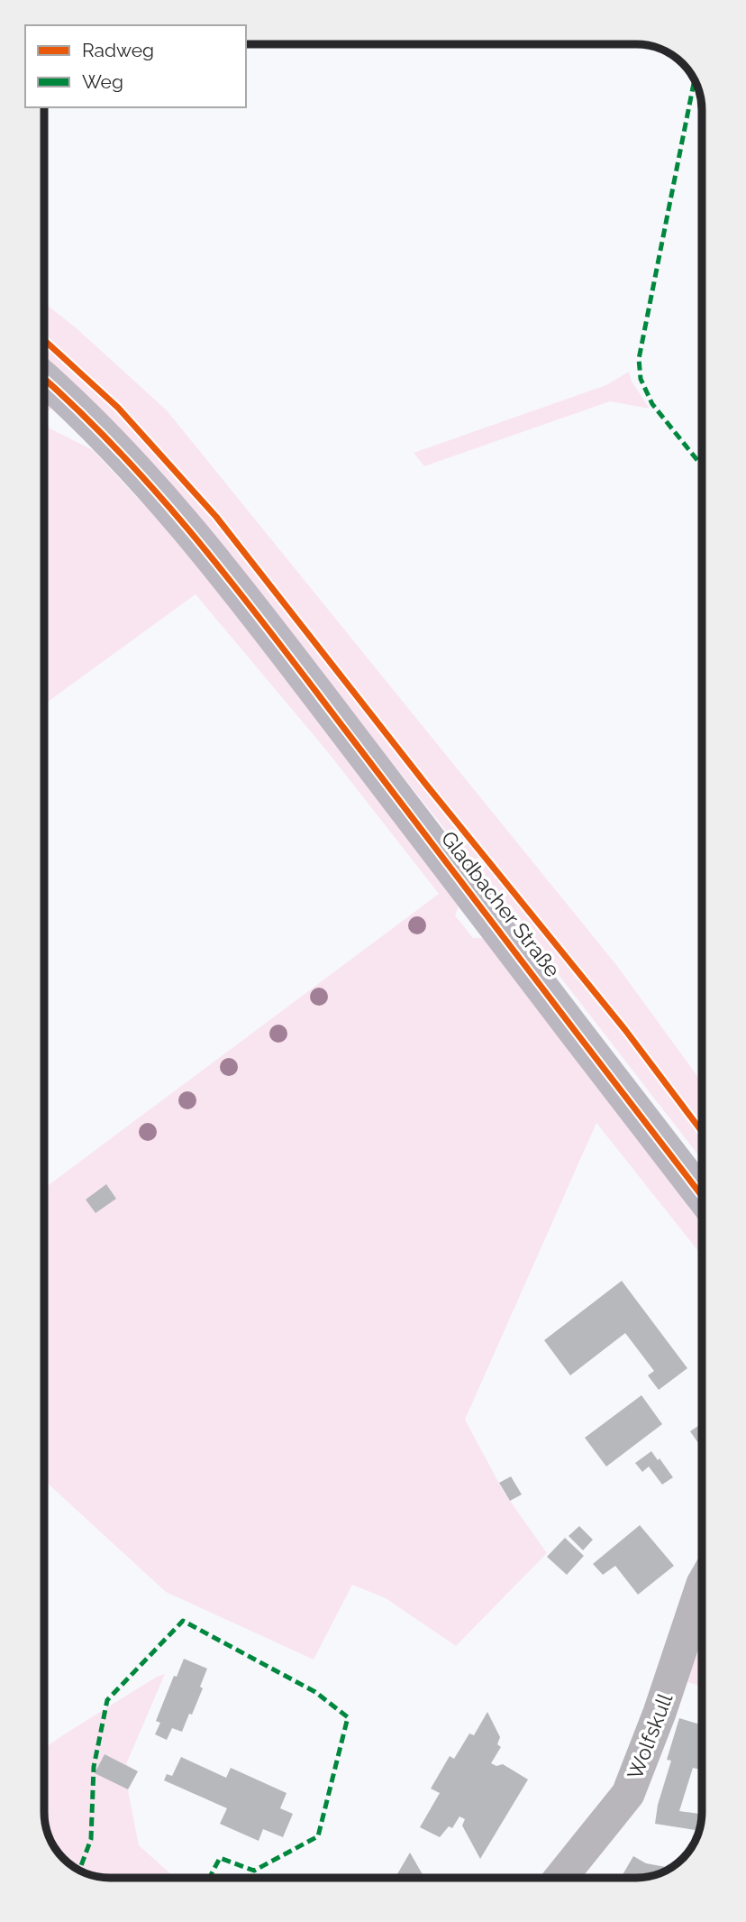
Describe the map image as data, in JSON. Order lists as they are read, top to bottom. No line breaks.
{"streets":{"main road":["Gladbacher Straße"],"street":["Wolfskull"]},"legend":["Radweg","Weg"]}
